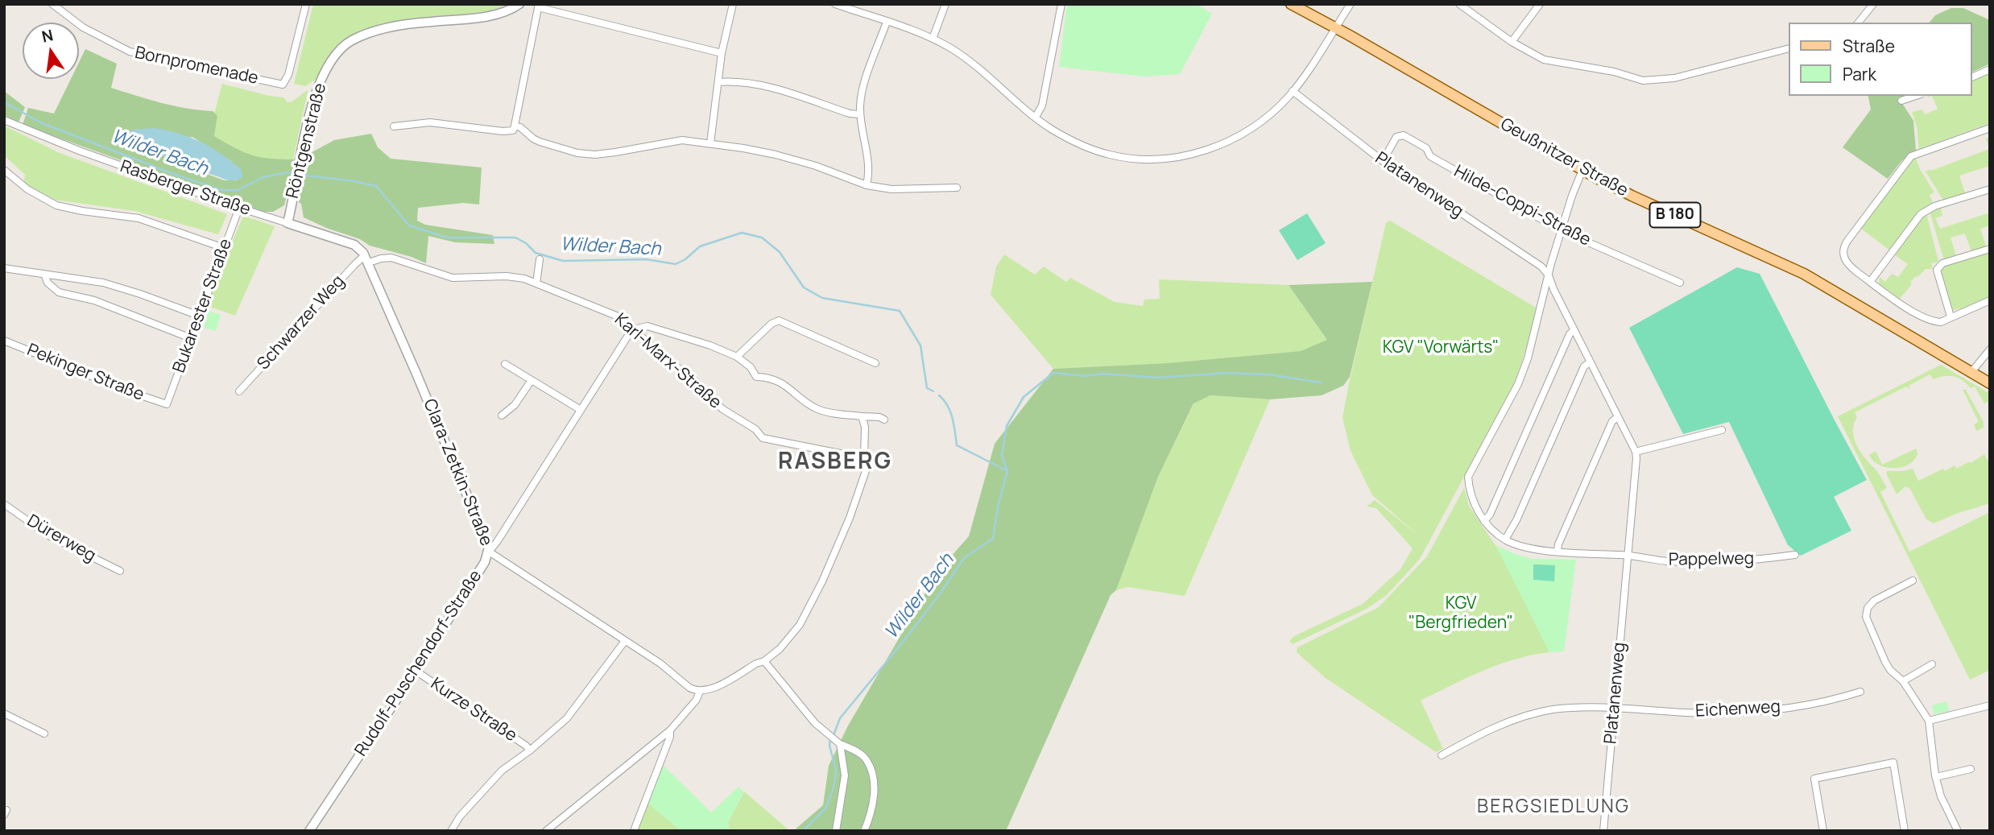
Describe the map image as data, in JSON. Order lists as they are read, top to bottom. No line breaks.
{"streets":{"main road":["Geußnitzer Straße","B 180"],"street":["Bornpromenade","Röntgenstraße","Platanenweg","Rasberger Straße","Hilde-Coppi-Straße","Bukarester Straße","Schwarzer Weg","Karl-Marx-Straße","Pekinger Straße","Clara-Zetkin-Straße","Dürerweg","Pappelweg","Rudolf-Puschendorf-Straße","Eichenweg","Kurze Straße"]},"crossings":[["Röntgenstraße","Rasberger Straße"],["Platanenweg","Hilde-Coppi-Straße"],["Platanenweg","Pappelweg"],["Platanenweg","Eichenweg"],["Rasberger Straße","Bukarester Straße"],["Rasberger Straße","Schwarzer Weg"],["Rasberger Straße","Karl-Marx-Straße"],["Rasberger Straße","Clara-Zetkin-Straße"],["Bukarester Straße","Pekinger Straße"],["Schwarzer Weg","Karl-Marx-Straße"],["Schwarzer Weg","Clara-Zetkin-Straße"],["Karl-Marx-Straße","Clara-Zetkin-Straße"],["Karl-Marx-Straße","Rudolf-Puschendorf-Straße"],["Clara-Zetkin-Straße","Rudolf-Puschendorf-Straße"],["Rudolf-Puschendorf-Straße","Kurze Straße"]],"districts":["RASBERG","BERGSIEDLUNG"],"water":["Wilder Bach"],"parks":["KGV \"Vorwärts\"","KGV \"Bergfrieden\""],"legend":["Straße","Park"],"north":"top"}
